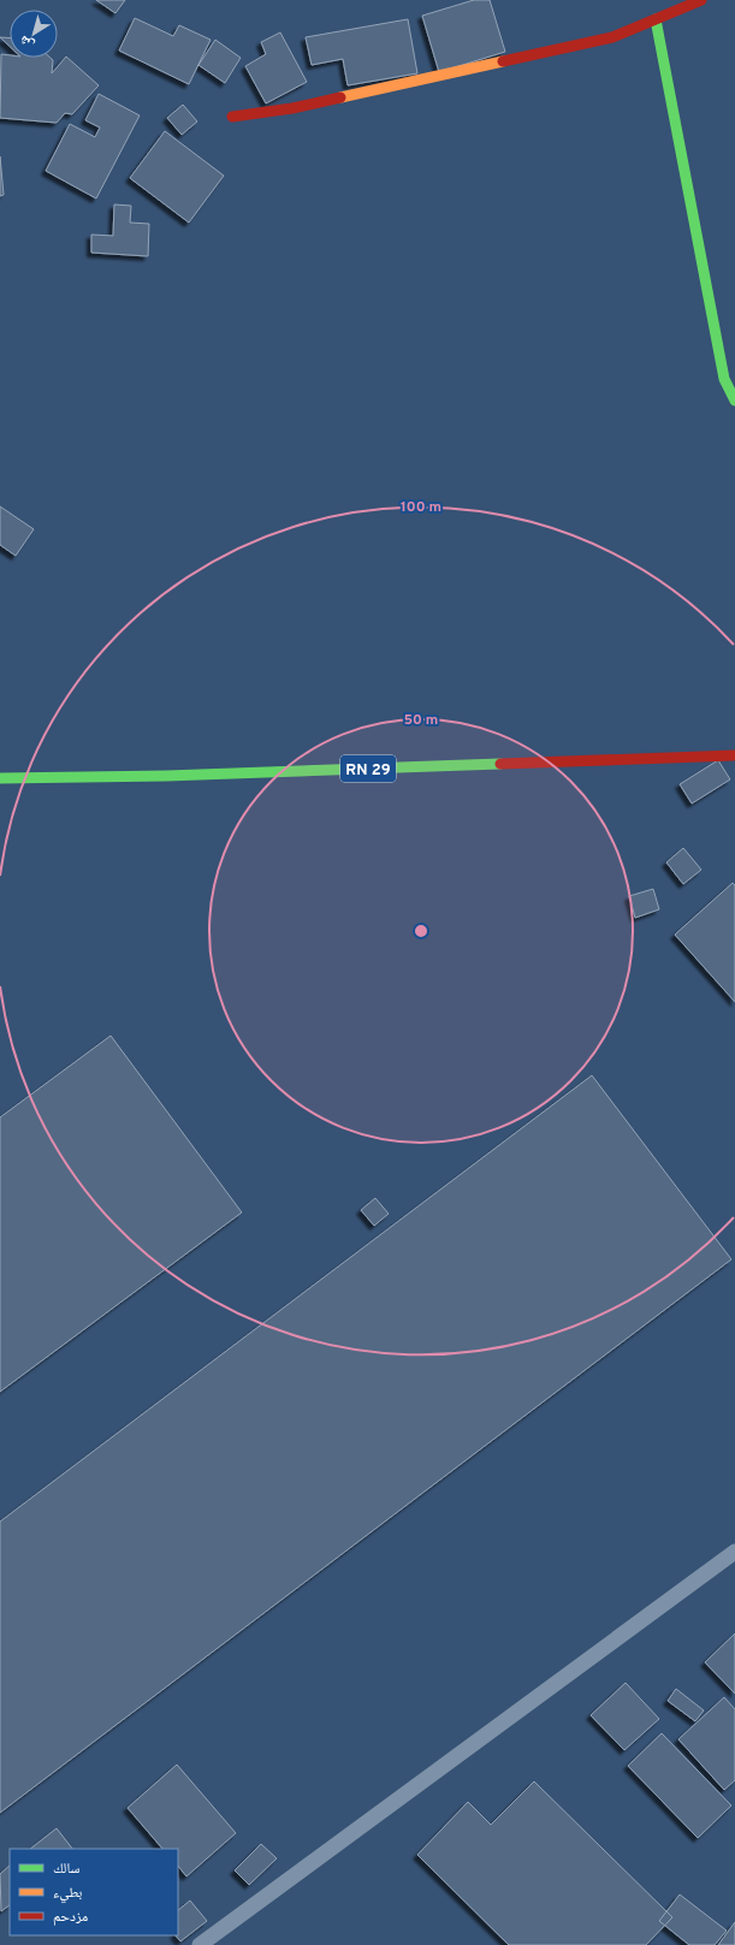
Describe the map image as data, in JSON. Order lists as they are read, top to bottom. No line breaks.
{"streets":{"street":["RN 29"]},"legend":["سالك","بطيء","مزدحم"],"north":"bottom left","rings":["100 m","50 m"]}
